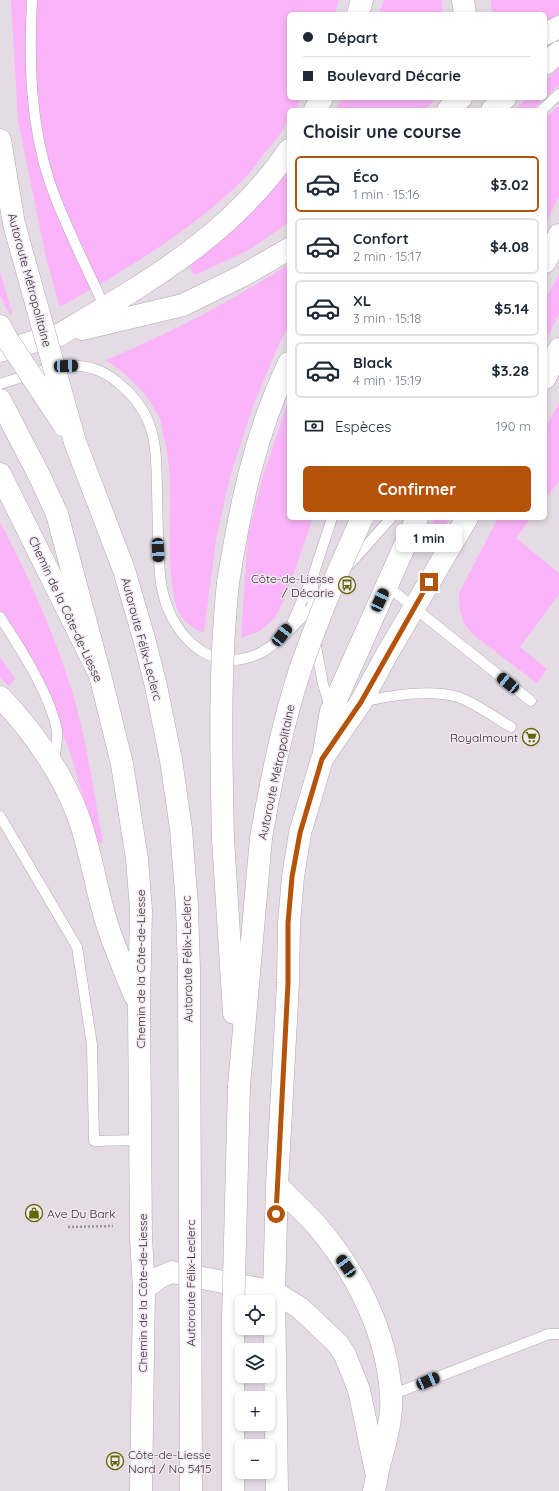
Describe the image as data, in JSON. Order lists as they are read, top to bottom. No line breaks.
{"streets":{"main road":["Autoroute Métropolitaine","Chemin de la Côte-de-Liesse","Autoroute Félix-Leclerc"]},"crossings":[["Autoroute Métropolitaine","Autoroute Félix-Leclerc"]],"places":{"bus stop":["Côte-de-Liesse / Décarie","Côte-de-Liesse Nord / No 5415"],"supermarket":["Royalmount"],"shop":["Ave Du Bark"]},"page":{"banner":["Départ","Boulevard Décarie"],"heading":"Choisir une course","list":[{"name":"Éco","note":"1 min · 15:16","value":"$3.02"},{"name":"Confort","note":"2 min · 15:17","value":"$4.08"},{"name":"XL","note":"3 min · 15:18","value":"$5.14"},{"name":"Black","note":"4 min · 15:19","value":"$3.28"}],"pay":["Espèces","190 m"],"buttons":"Confirmer","bubble":"1 min","map_buttons":["+","−"]}}
